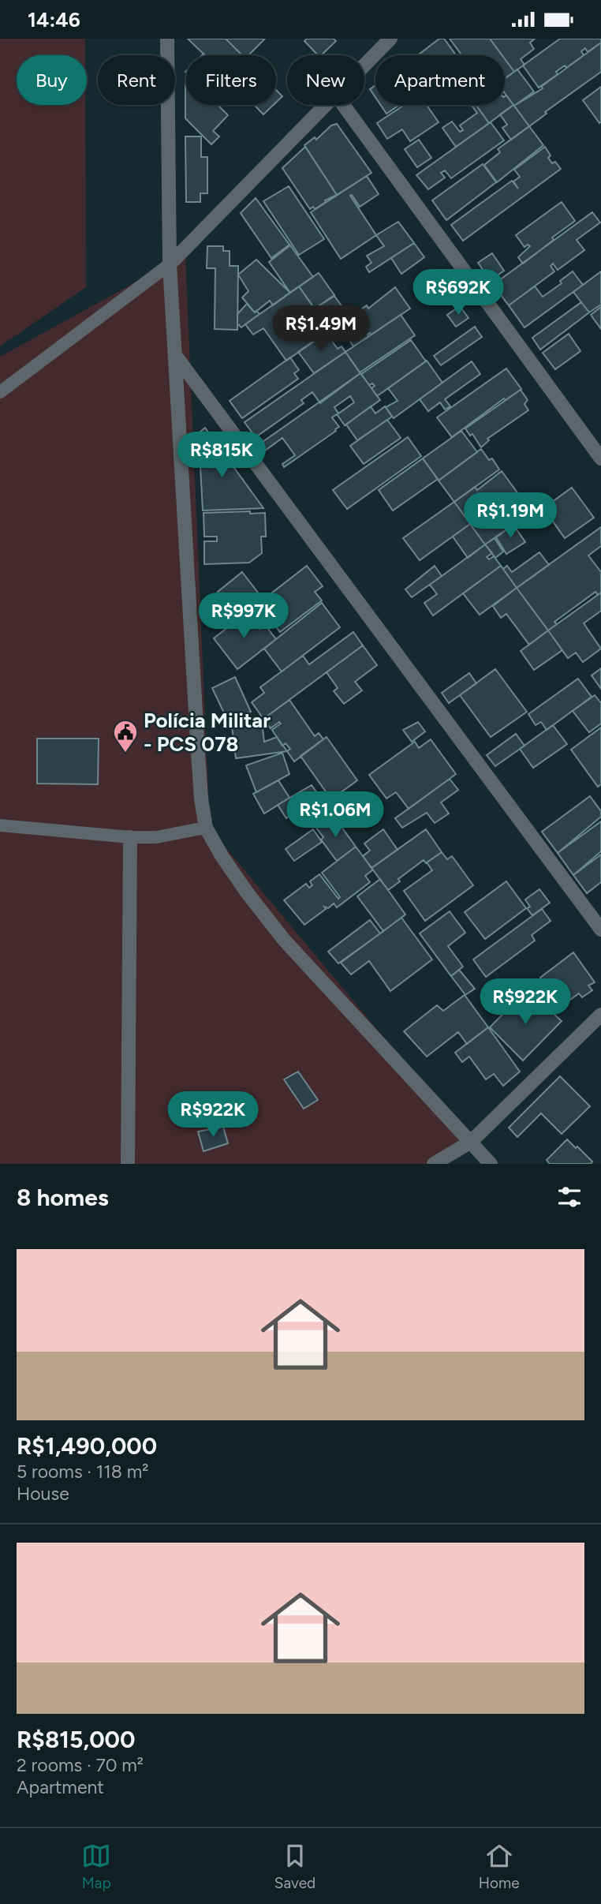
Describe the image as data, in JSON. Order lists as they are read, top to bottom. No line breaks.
{"places":{"public building":["Polícia Militar - PCS 078"]},"page":{"status":"14:46","chip":["Buy","Rent","Filters","New","Apartment"],"price":["R$692K","R$1.49M","R$815K","R$1.19M","R$997K","R$1.06M","R$922K","R$922K"],"heading":"8 homes","list":[{"name":"R$1,490,000","note":"5 rooms · 118 m² · House"},{"name":"R$815,000","note":"2 rooms · 70 m² · Apartment"}],"tabs":["Map","Saved","Home"]}}
